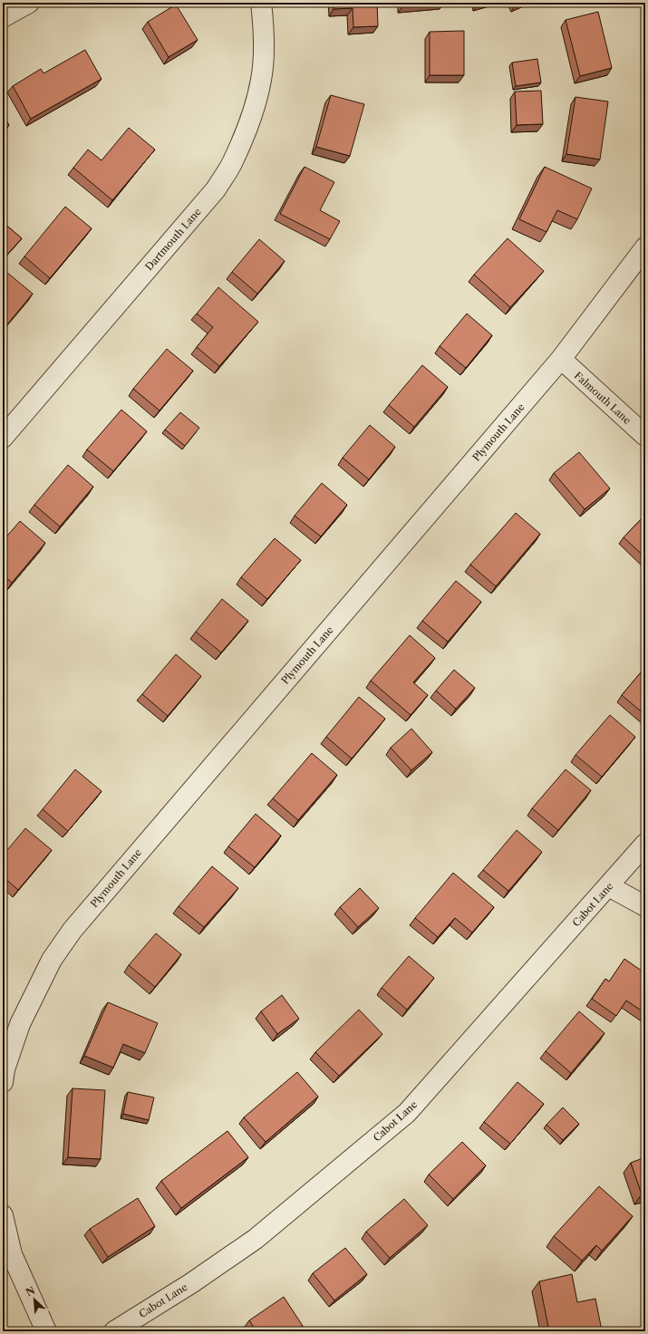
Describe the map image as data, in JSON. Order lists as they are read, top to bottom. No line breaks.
{"streets":{"street":["Dartmouth Lane","Falmouth Lane","Plymouth Lane","Cabot Lane"]},"crossings":[["Falmouth Lane","Plymouth Lane"]],"north":"top left"}
